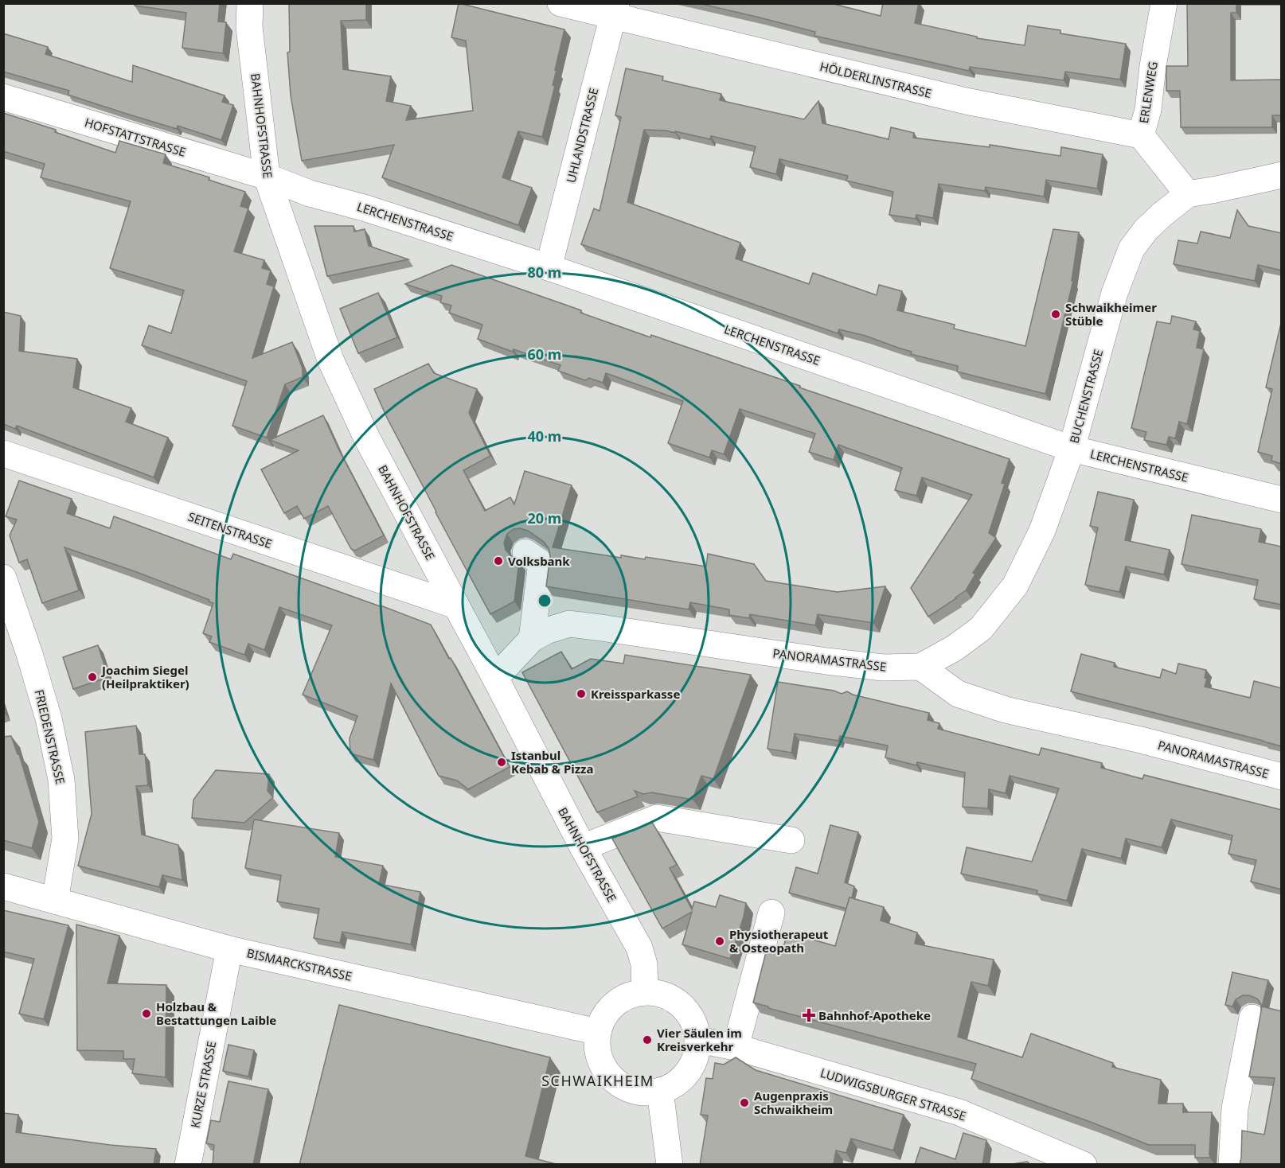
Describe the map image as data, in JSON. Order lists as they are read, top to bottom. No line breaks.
{"streets":{"street":["HÖLDERLINSTRASSE","ERLENWEG","BAHNHOFSTRASSE","UHLANDSTRASSE","HOFSTATTSTRASSE","LERCHENSTRASSE","BUCHENSTRASSE","SEITENSTRASSE","PANORAMASTRASSE","FRIEDENSTRASSE","BISMARCKSTRASSE","KURZE STRASSE","LUDWIGSBURGER STRASSE"]},"crossings":[["HÖLDERLINSTRASSE","ERLENWEG"],["HÖLDERLINSTRASSE","UHLANDSTRASSE"],["ERLENWEG","BUCHENSTRASSE"],["BAHNHOFSTRASSE","HOFSTATTSTRASSE"],["BAHNHOFSTRASSE","LERCHENSTRASSE"],["BAHNHOFSTRASSE","SEITENSTRASSE"],["BAHNHOFSTRASSE","PANORAMASTRASSE"],["BAHNHOFSTRASSE","BISMARCKSTRASSE"],["BAHNHOFSTRASSE","LUDWIGSBURGER STRASSE"],["UHLANDSTRASSE","LERCHENSTRASSE"],["HOFSTATTSTRASSE","LERCHENSTRASSE"],["LERCHENSTRASSE","BUCHENSTRASSE"],["BUCHENSTRASSE","PANORAMASTRASSE"],["FRIEDENSTRASSE","BISMARCKSTRASSE"],["BISMARCKSTRASSE","KURZE STRASSE"],["BISMARCKSTRASSE","LUDWIGSBURGER STRASSE"]],"districts":["SCHWAIKHEIM"],"places":{"other":["Schwaikheimer Stüble","Volksbank","Joachim Siegel (Heilpraktiker)","Kreissparkasse","Istanbul Kebab & Pizza","Physiotherapeut & Osteopath","Holzbau & Bestattungen Laible","Vier Säulen im Kreisverkehr","Augenpraxis Schwaikheim"],"health":["Bahnhof-Apotheke"]},"rings":["80 m","60 m","40 m","20 m"]}
